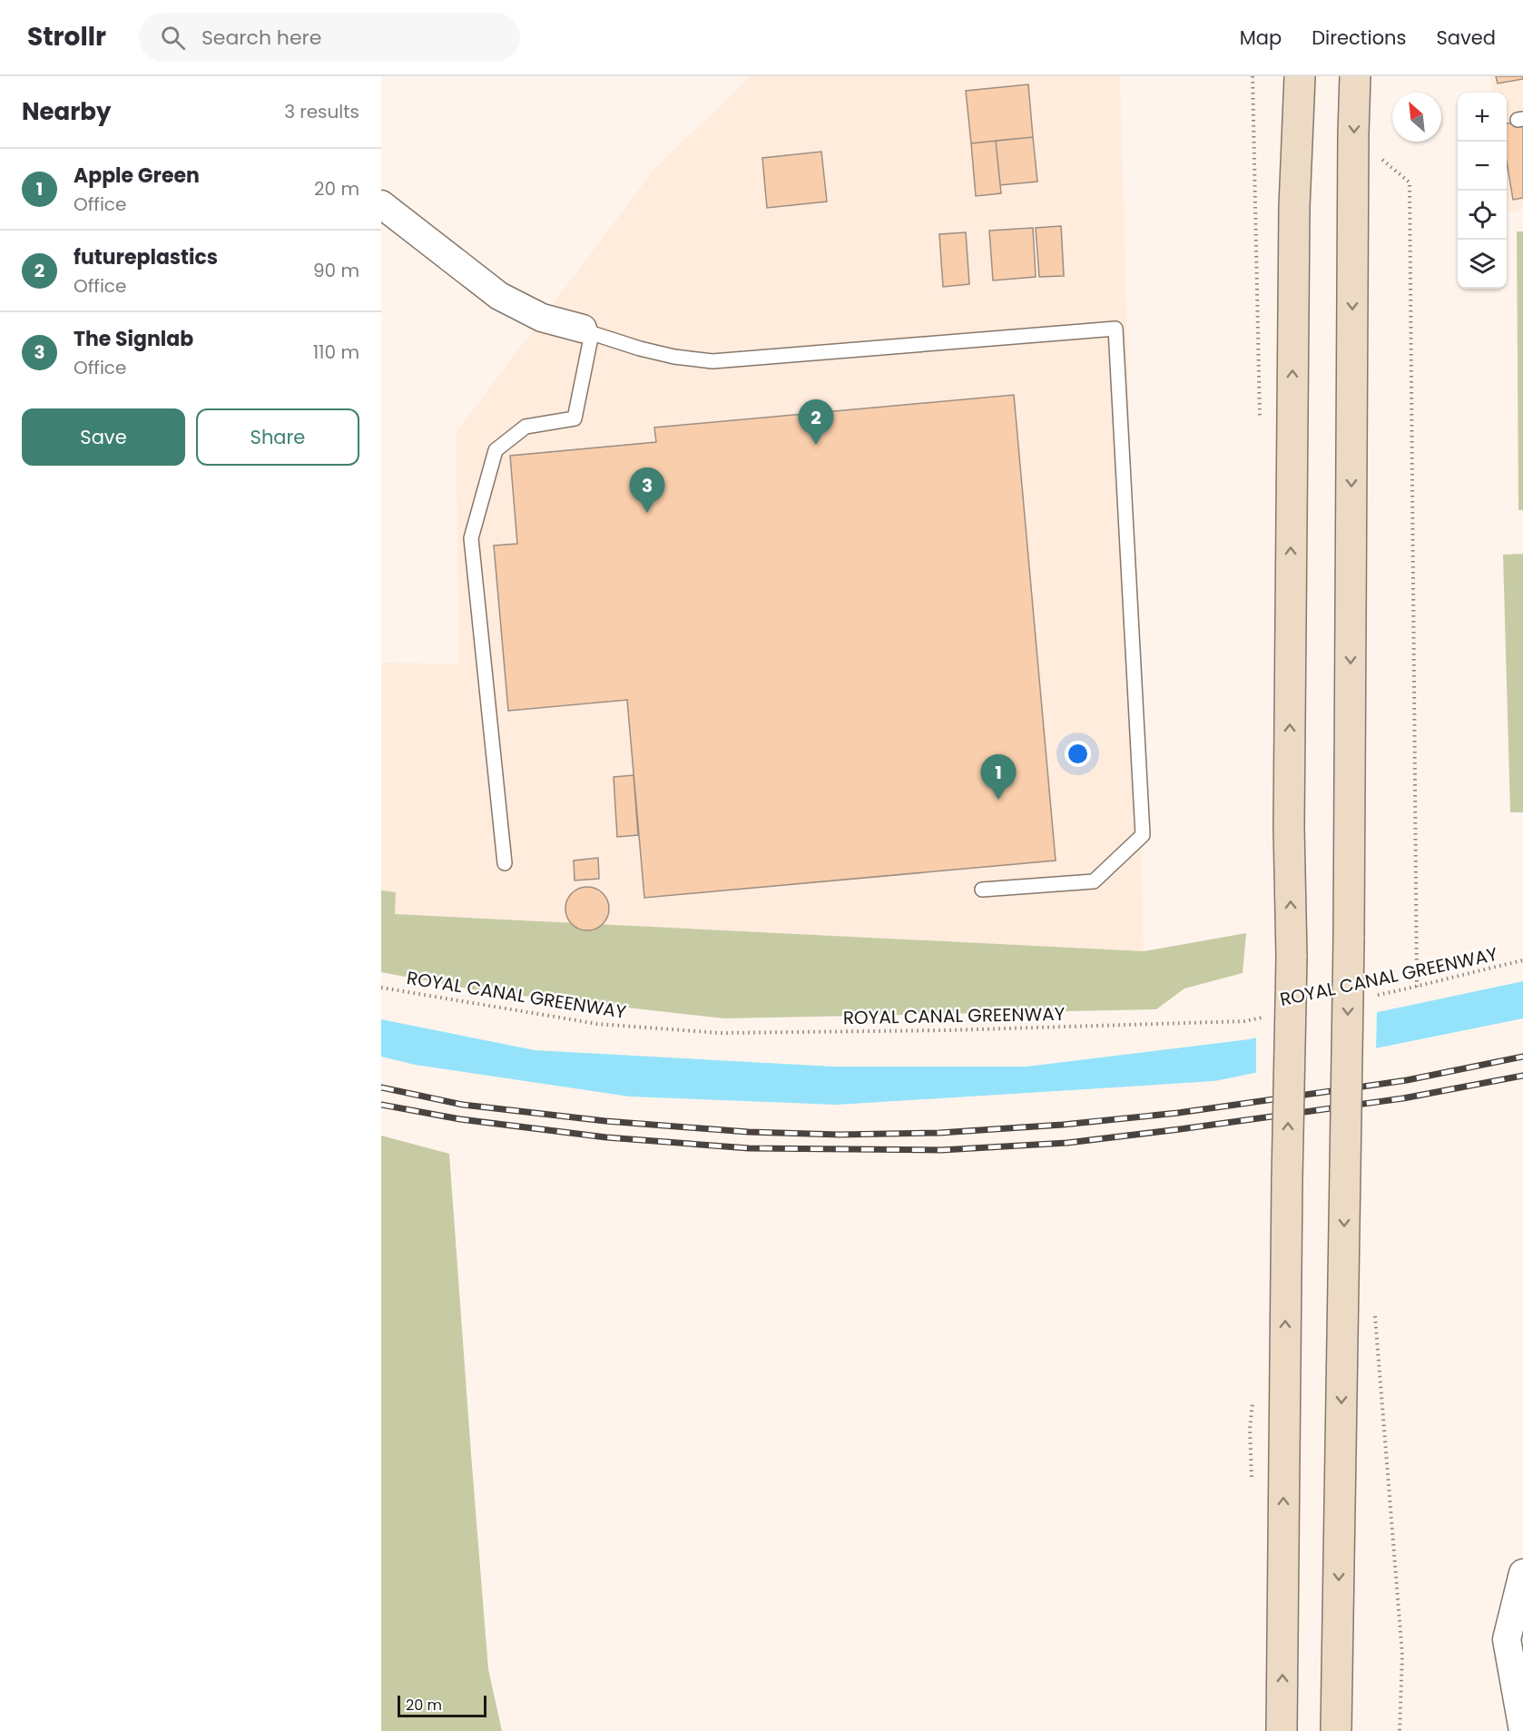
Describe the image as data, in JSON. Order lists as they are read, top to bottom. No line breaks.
{"streets":{"path":["ROYAL CANAL GREENWAY"]},"scale_bar":"20 m","north":"top left","page":{"header":"Strollr","search":"Search here","nav":["Map","Directions","Saved"],"heading":["Nearby","3 results"],"map_buttons":["+","−"],"list":[{"mark":"1","name":"Apple Green","note":"Office","value":"20 m"},{"mark":"2","name":"futureplastics","note":"Office","value":"90 m"},{"mark":"3","name":"The Signlab","note":"Office","value":"110 m"}],"buttons":["Save","Share"],"pins":["2","3","1"],"scale":"20 m"}}
